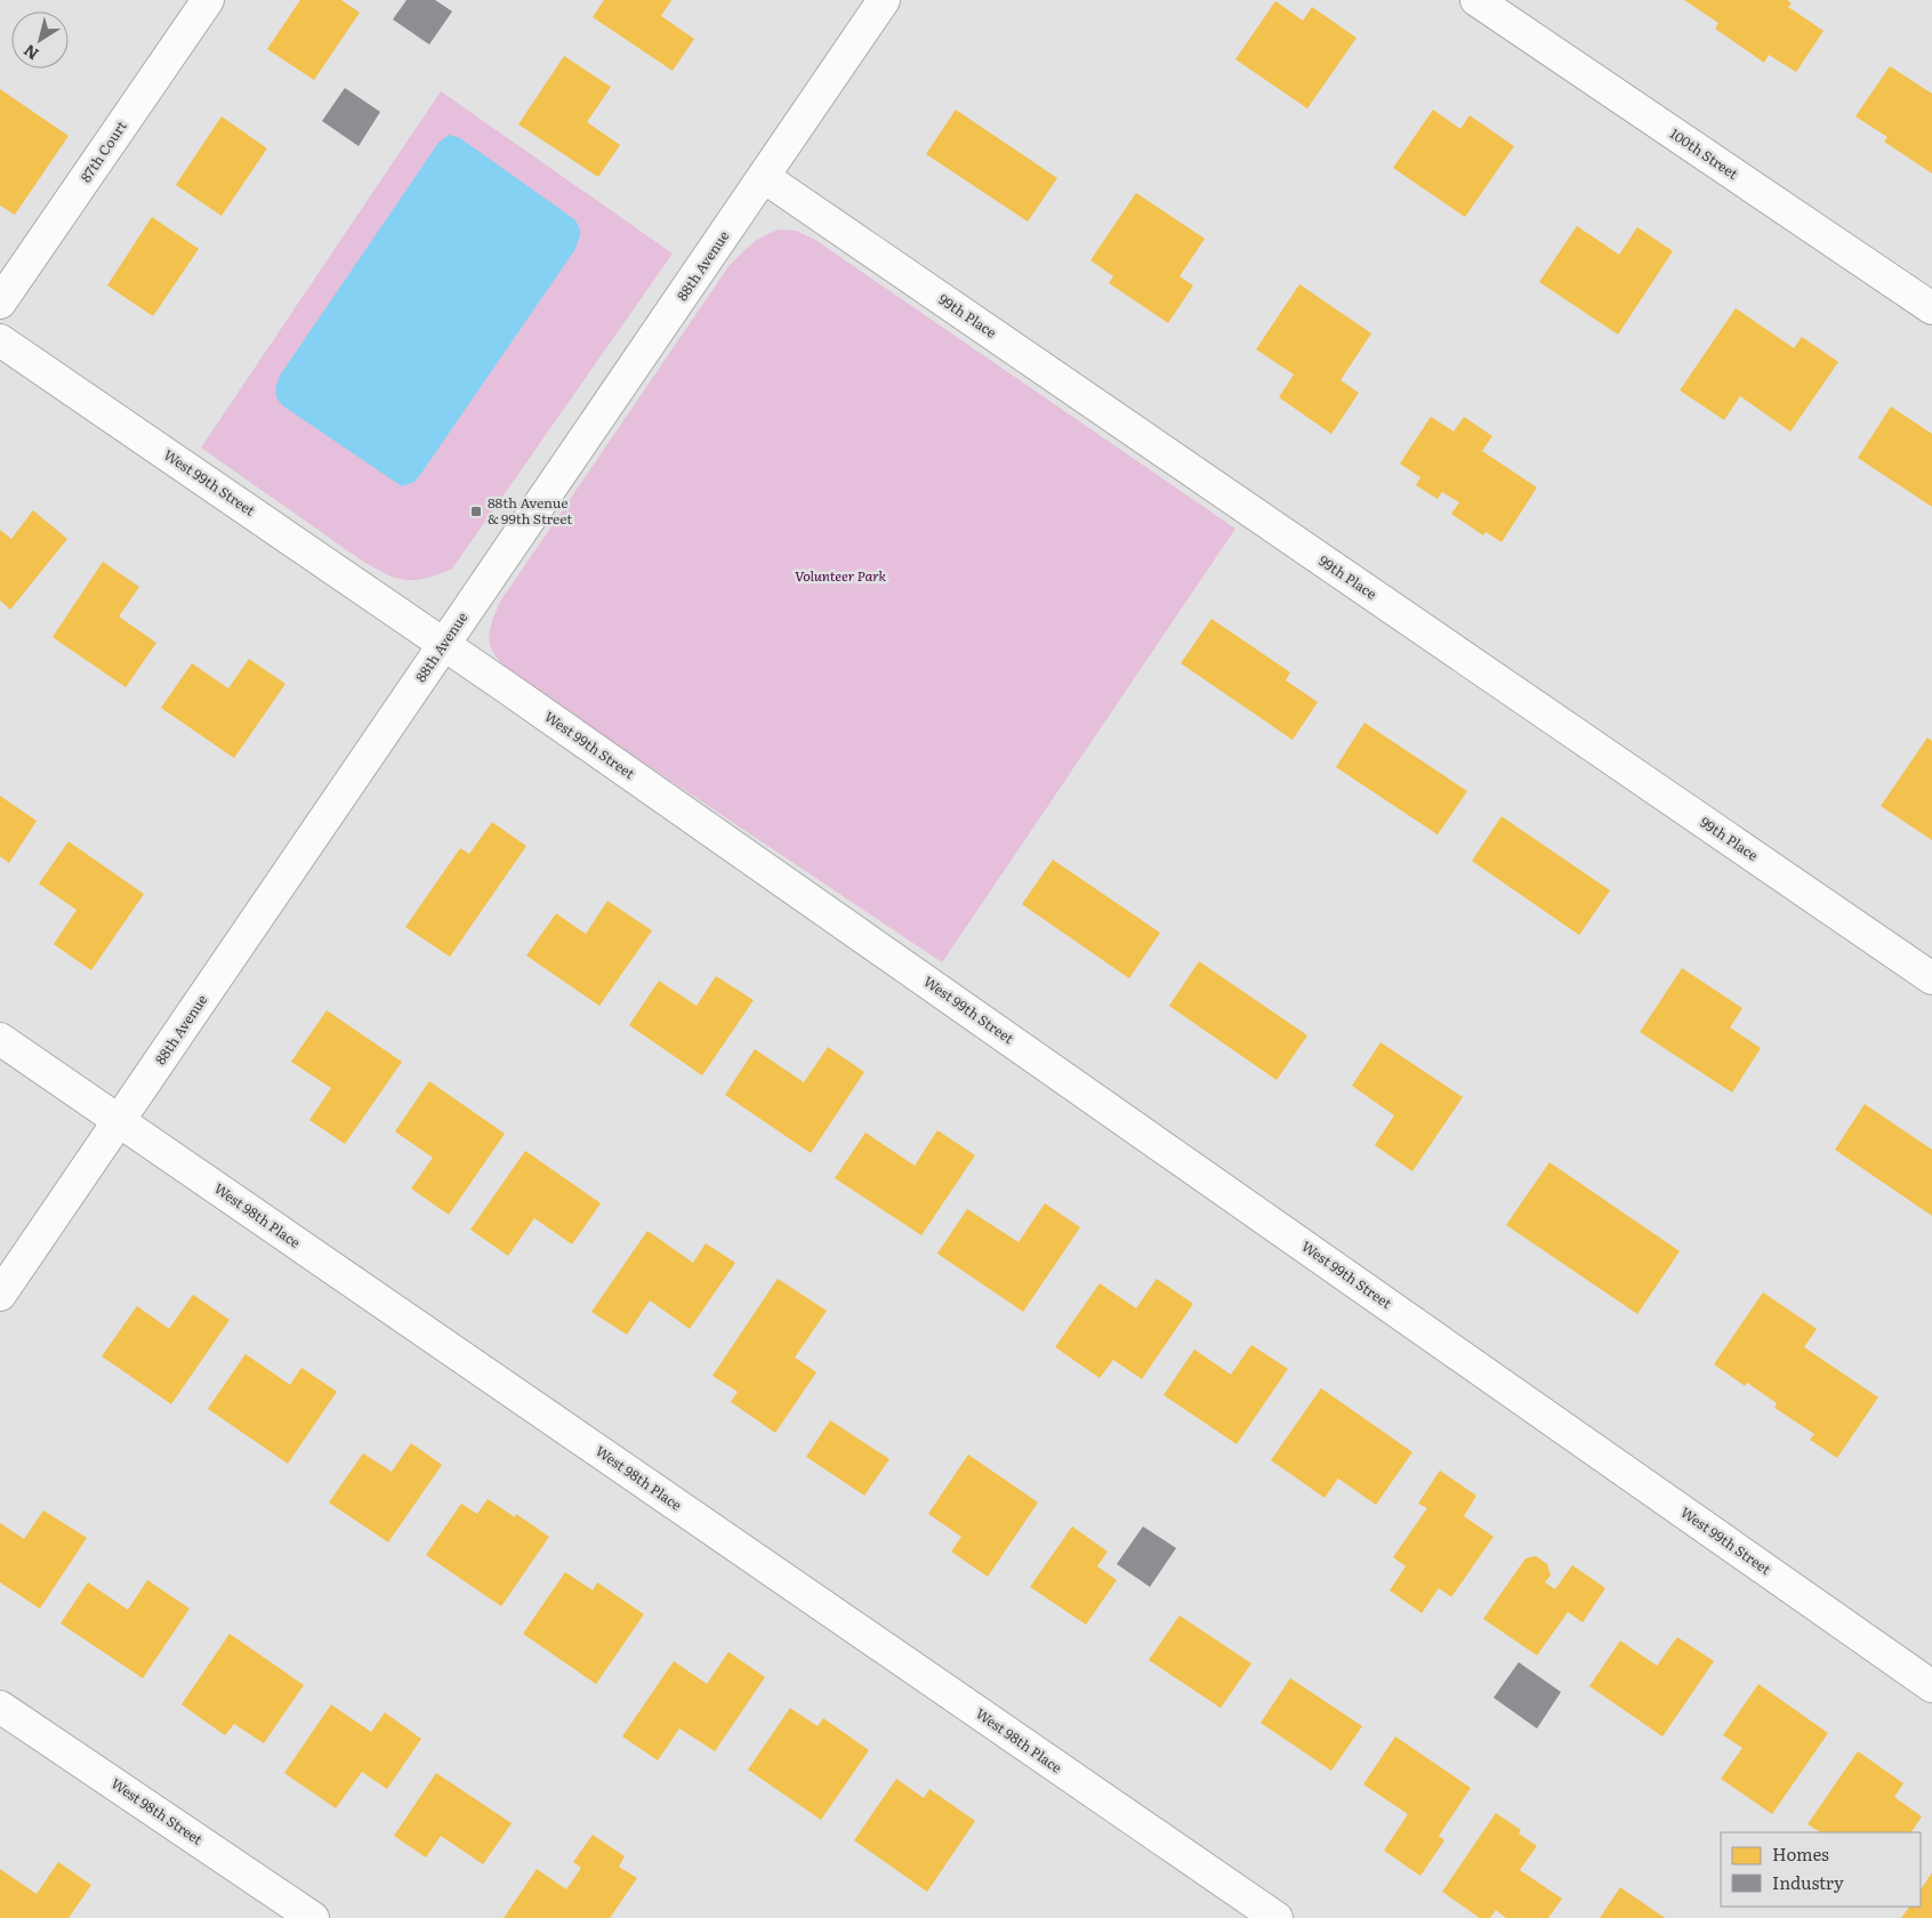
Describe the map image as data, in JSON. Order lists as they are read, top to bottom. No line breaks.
{"streets":{"street":["87th Court","100th Street","88th Avenue","99th Place","West 99th Street","West 98th Place","West 98th Street"]},"crossings":[["88th Avenue","99th Place"],["88th Avenue","West 99th Street"],["88th Avenue","West 98th Place"]],"parks":["Volunteer Park"],"places":{"transit":["88th Avenue & 99th Street"]},"legend":["Homes","Industry"],"north":"bottom left"}
